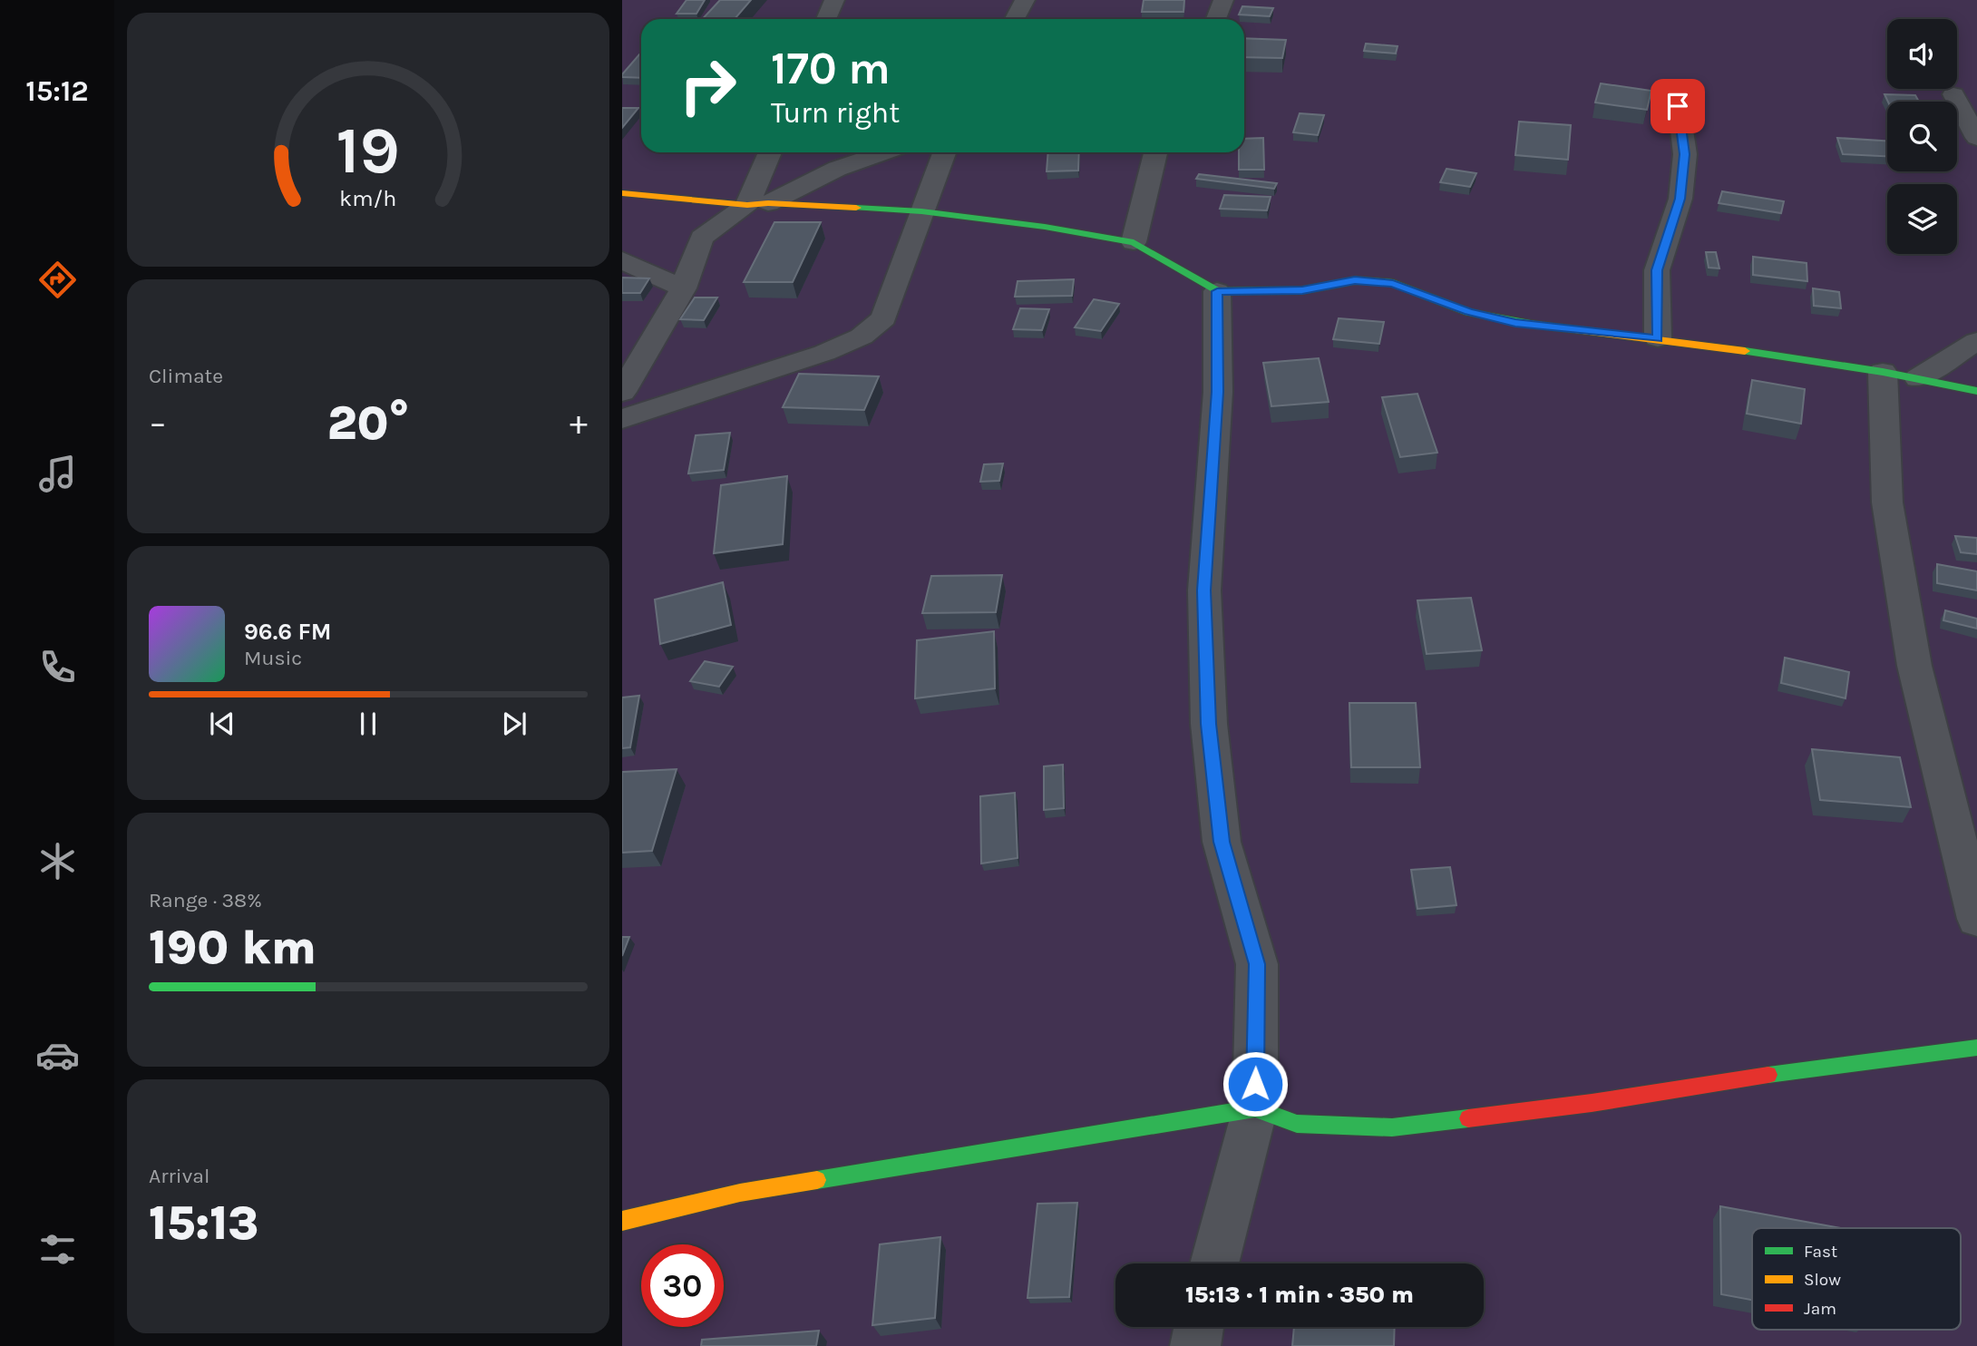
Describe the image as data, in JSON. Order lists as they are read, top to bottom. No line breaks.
{"legend":["Fast","Slow","Jam"],"page":{"tabs":"15:12","turn":["170 m","Turn right"],"tile":["Climate",["Range · 38%","190 km"],["Arrival","15:13"]],"heat":["−","20°","+"],"song":["96.6 FM","Music"],"limit":"30","trip":"15:13 · 1 min · 350 m","gauge":["19","km/h"]}}
